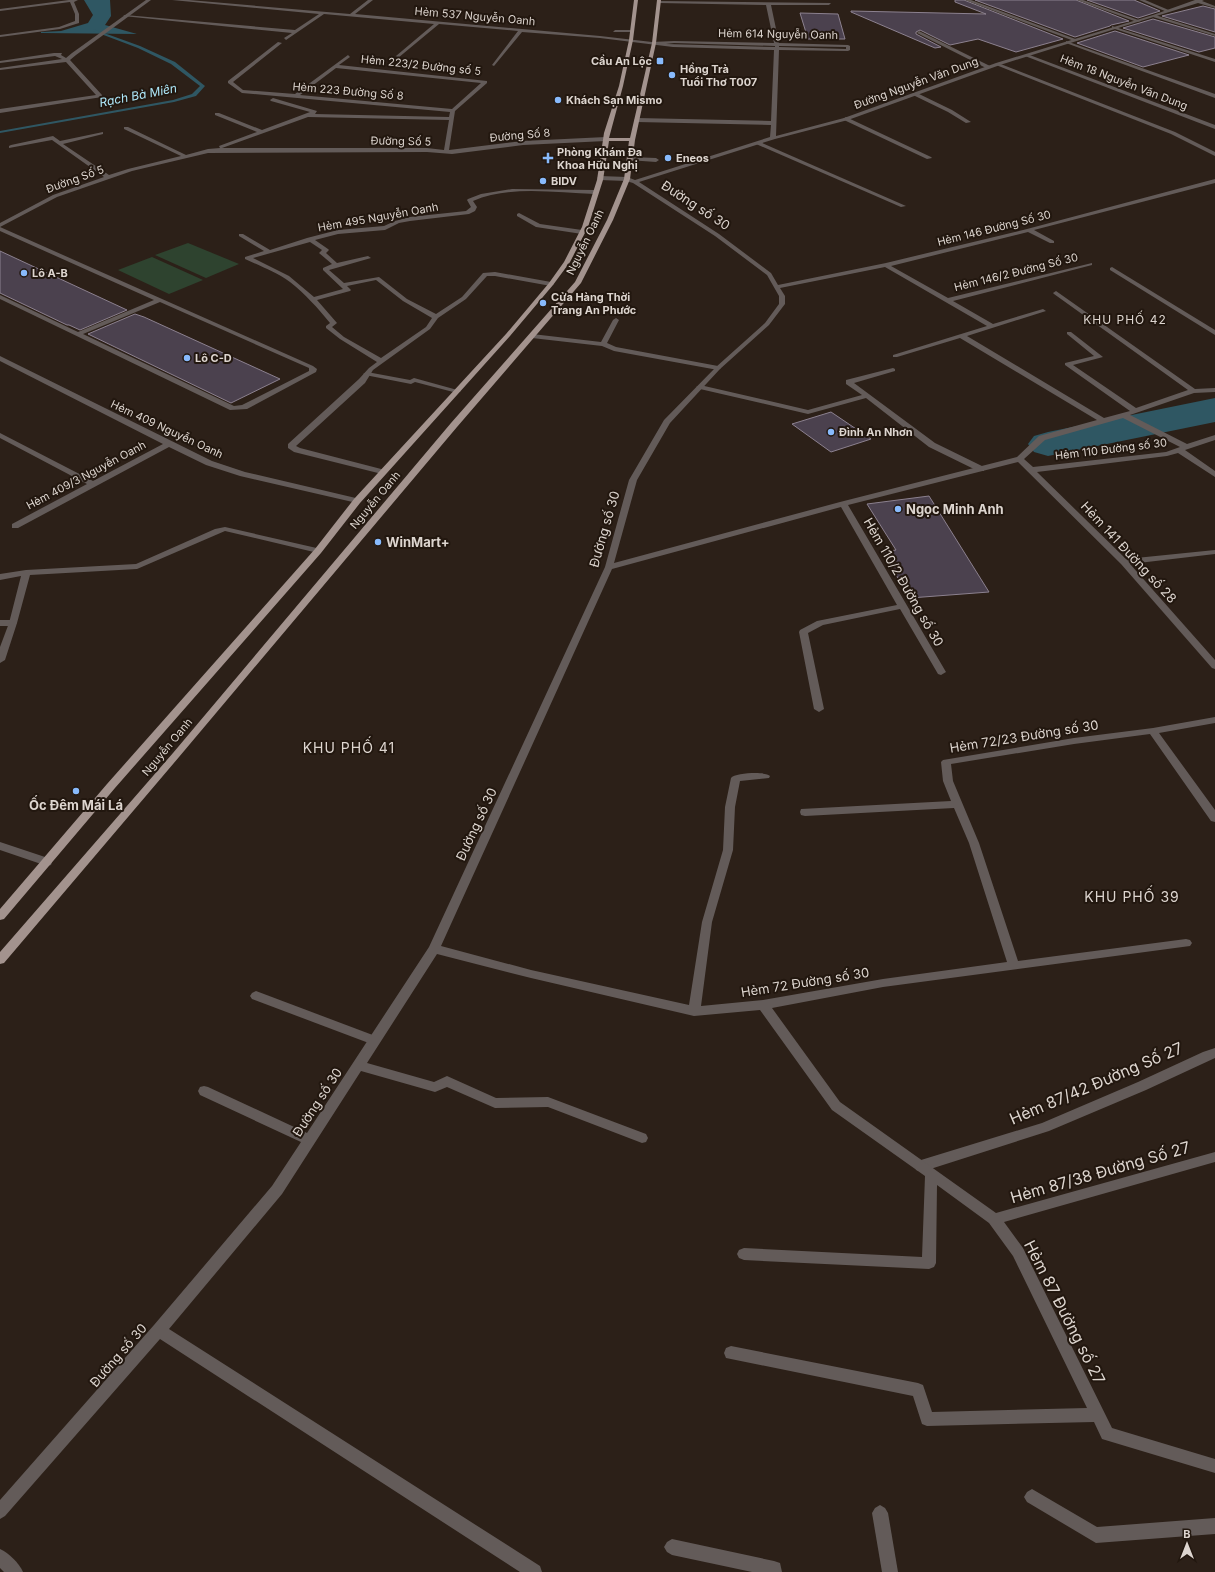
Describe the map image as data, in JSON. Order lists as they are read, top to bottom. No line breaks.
{"streets":{"main road":["Nguyễn Oanh"],"street":["Hẻm 537 Nguyễn Oanh","Hẻm 614 Nguyễn Oanh","Hẻm 223/2 Đường số 5","Hẻm 18 Nguyễn Văn Dung","Đường Nguyễn Văn Dung","Hẻm 223 Đường Số 8","Đường Số 8","Đường Số 5","Đường số 30","Hẻm 495 Nguyễn Oanh","Hẻm 146 Đường Số 30","Hẻm 146/2 Đường Số 30","Hẻm 409 Nguyễn Oanh","Hẻm 110 Đường số 30","Hẻm 409/3 Nguyễn Oanh","Hẻm 141 Đường số 28","Hẻm 110/2 Đường số 30","Hẻm 72/23 Đường số 30","Hẻm 72 Đường số 30","Hẻm 87/42 Đường Số 27","Hẻm 87/38 Đường Số 27","Hẻm 87 Đường số 27"]},"crossings":[["Hẻm 537 Nguyễn Oanh","Hẻm 614 Nguyễn Oanh"],["Hẻm 537 Nguyễn Oanh","Nguyễn Oanh"],["Hẻm 614 Nguyễn Oanh","Nguyễn Oanh"],["Hẻm 223/2 Đường số 5","Hẻm 223 Đường Số 8"],["Hẻm 18 Nguyễn Văn Dung","Đường Nguyễn Văn Dung"],["Đường Nguyễn Văn Dung","Đường số 30"],["Đường Nguyễn Văn Dung","Nguyễn Oanh"],["Đường Số 8","Đường Số 5"],["Đường Số 8","Nguyễn Oanh"],["Đường số 30","Hẻm 146 Đường Số 30"],["Đường số 30","Nguyễn Oanh"],["Đường số 30","Hẻm 72 Đường số 30"],["Hẻm 495 Nguyễn Oanh","Nguyễn Oanh"],["Nguyễn Oanh","Hẻm 409 Nguyễn Oanh"],["Hẻm 409 Nguyễn Oanh","Hẻm 409/3 Nguyễn Oanh"],["Hẻm 110 Đường số 30","Hẻm 141 Đường số 28"],["Hẻm 72/23 Đường số 30","Hẻm 72 Đường số 30"],["Hẻm 72 Đường số 30","Hẻm 87 Đường số 27"],["Hẻm 87/42 Đường Số 27","Hẻm 87 Đường số 27"],["Hẻm 87/38 Đường Số 27","Hẻm 87 Đường số 27"]],"districts":["KHU PHỐ 42","KHU PHỐ 41","KHU PHỐ 39"],"water":["Rạch Bà Miên"],"places":{"transit":["Cầu An Lộc"],"other":["Hồng Trà Tuổi Thơ T007","Khách Sạn Mismo","Eneos","BIDV","Lô A-B","Cửa Hàng Thời Trang An Phước","Lô C-D","Đình An Nhơn","Ngọc Minh Anh","WinMart+","Ốc Đêm Mái Lá"],"health":["Phòng Khám Đa Khoa Hữu Nghị"]},"north":"top"}
